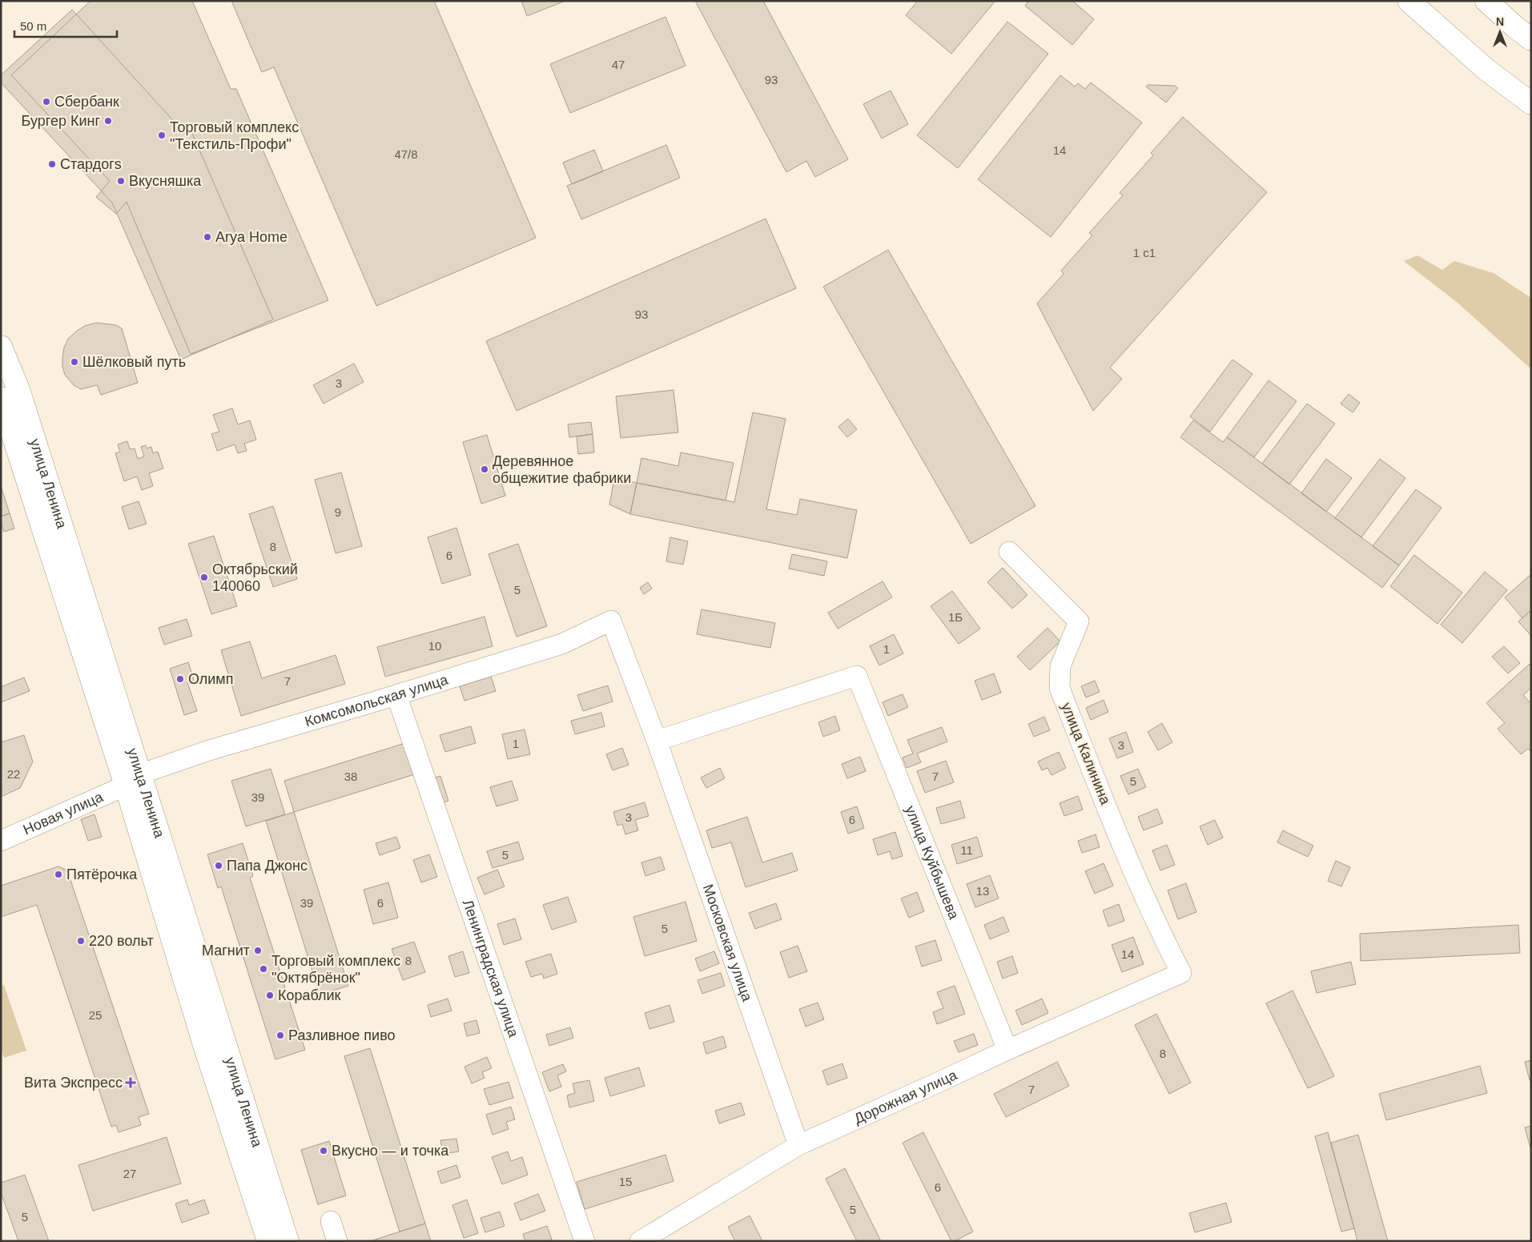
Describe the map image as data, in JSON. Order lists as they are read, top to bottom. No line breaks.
{"streets":{"main road":["улица Ленина"],"street":["Комсомольская улица","улица Калинина","Новая улица","улица Куйбышева","Московская улица","Ленинградская улица","Дорожная улица"]},"crossings":[["улица Ленина","Комсомольская улица"],["улица Ленина","Новая улица"],["Комсомольская улица","Новая улица"],["Комсомольская улица","Московская улица"],["Комсомольская улица","Ленинградская улица"],["улица Калинина","Дорожная улица"],["улица Куйбышева","Московская улица"],["улица Куйбышева","Дорожная улица"],["Московская улица","Дорожная улица"]],"places":{"other":["Сбербанк","Бургер Кинг","Торговый комплекс \"Текстиль-Профи\"","Стардогs","Вкусняшка","Arya Home","Шёлковый путь","Деревянное общежитие фабрики","Октябрьский 140060","Олимп","Папа Джонс","Пятёрочка","220 вольт","Магнит","Торговый комплекс \"Октябрёнок\"","Кораблик","Разливное пиво","Вкусно — и точка"],"health":["Вита Экспресс"]},"house_numbers":["47","93","14","47/8","1 с1","93","3","9","8","6","5","1Б","10","1","7","1","3","22","38","7","5","39","3","6","11","5","13","39","6","5","14","8","25","8","7","27","15","6","5","5"],"scale_bar":"50 m","north":"top"}
